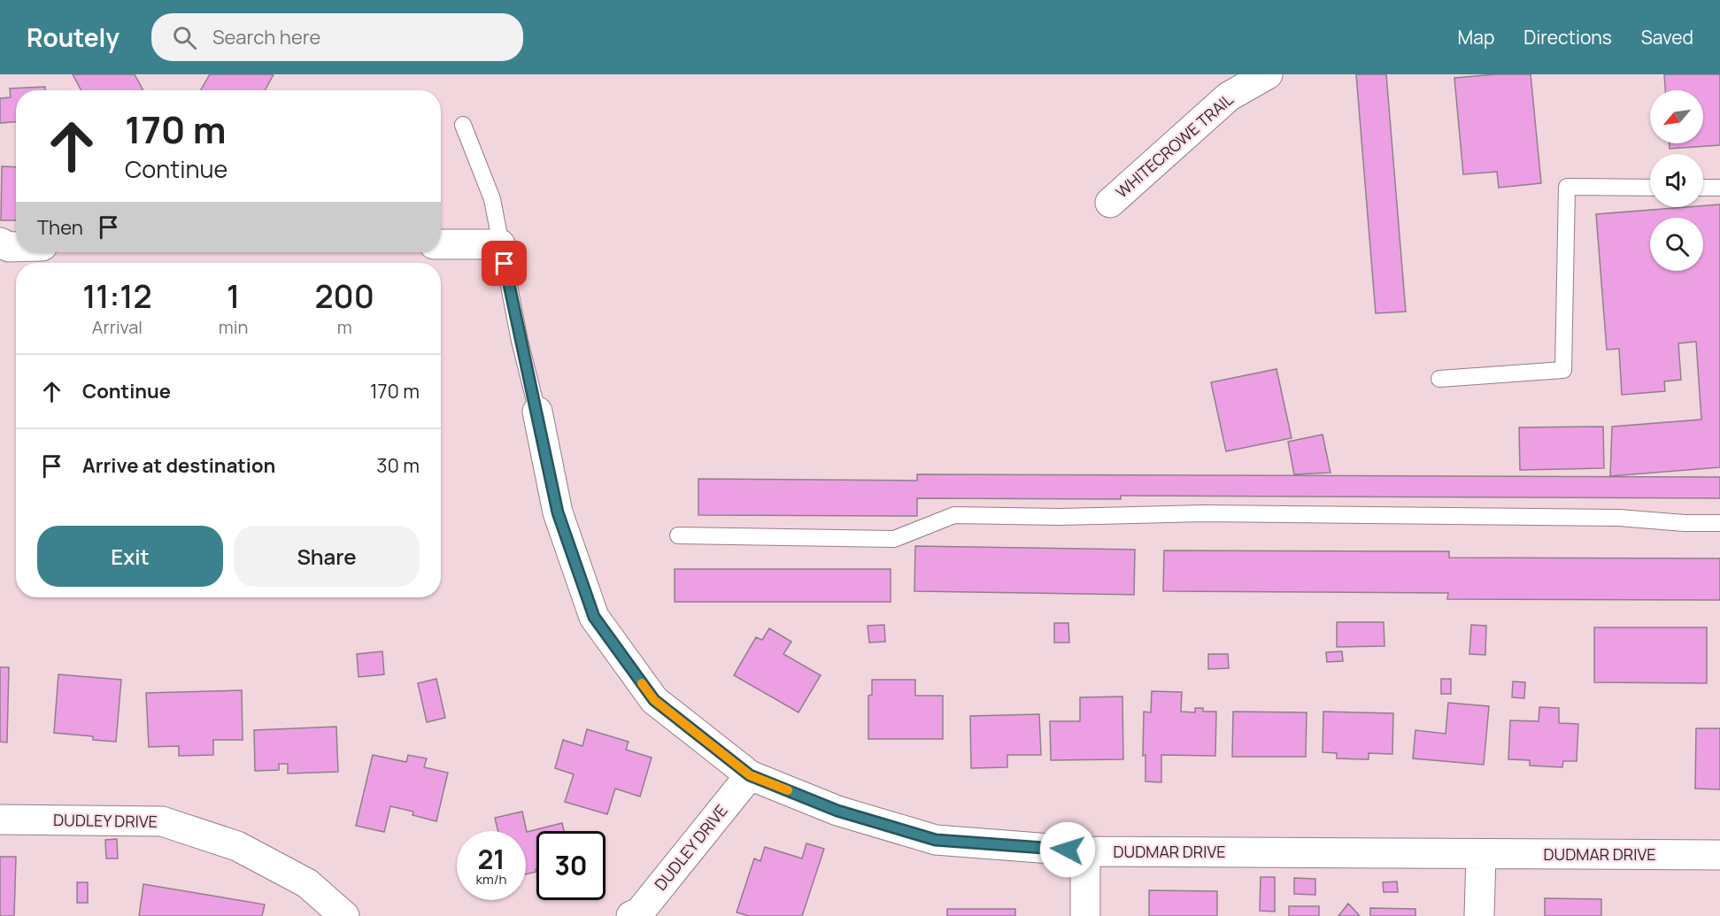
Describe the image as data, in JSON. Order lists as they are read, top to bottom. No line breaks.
{"streets":{"street":["WHITECROWE TRAIL","DUDLEY DRIVE","DUDMAR DRIVE"]},"crossings":[["DUDLEY DRIVE","DUDMAR DRIVE"]],"north":"bottom left","page":{"header":"Routely","search":"Search here","nav":["Map","Directions","Saved"],"turn":["170 m","Continue"],"then":"Then","eta":["11:12","Arrival","1","min","200","m"],"list":[{"name":"Continue","value":"170 m"},{"name":"Arrive at destination","value":"30 m"}],"buttons":["Exit","Share"],"speed":"21 km/h","limit":"30"}}
